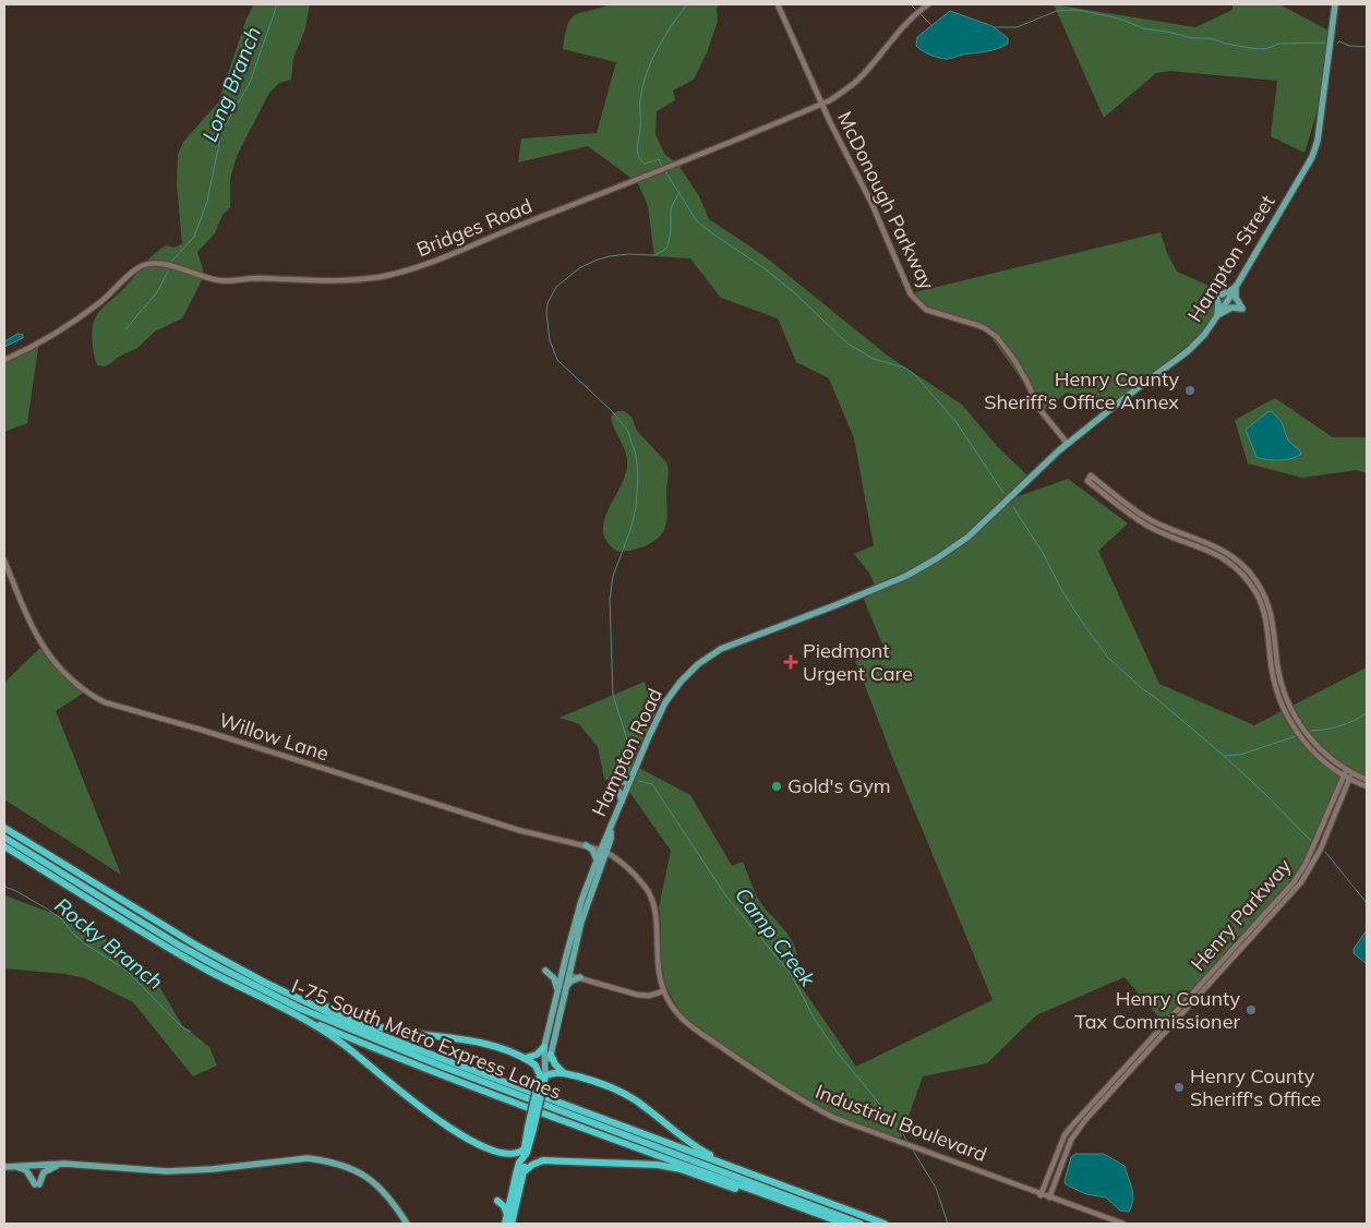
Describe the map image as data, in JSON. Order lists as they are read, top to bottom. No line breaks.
{"streets":{"highway":["Hampton Road","I-75 South Metro Express Lanes"],"main road":["Hampton Street"],"street":["McDonough Parkway","Bridges Road","Willow Lane","Henry Parkway","Industrial Boulevard"]},"crossings":[["McDonough Parkway","Bridges Road"],["McDonough Parkway","Hampton Street"],["Hampton Street","Hampton Road"],["Willow Lane","Hampton Road"],["Willow Lane","Industrial Boulevard"],["Hampton Road","Industrial Boulevard"],["Henry Parkway","Industrial Boulevard"]],"water":["Long Branch","Camp Creek","Rocky Branch"],"places":{"other":["Henry County Sheriff's Office Annex","Gold's Gym","Henry County Tax Commissioner","Henry County Sheriff's Office"],"health":["Piedmont Urgent Care"]}}
